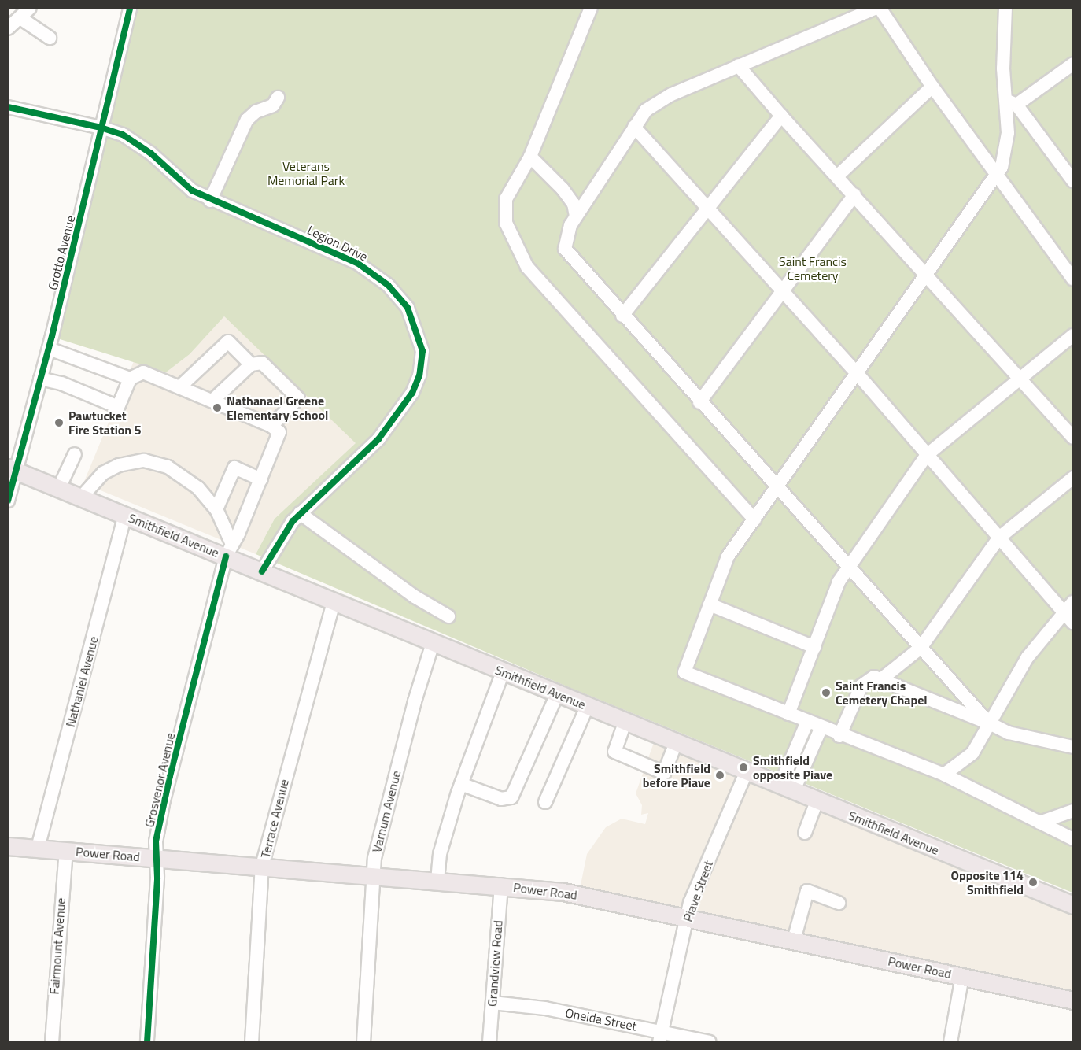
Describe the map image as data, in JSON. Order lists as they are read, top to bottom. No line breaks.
{"streets":{"main road":["Smithfield Avenue","Power Road"],"street":["Legion Drive","Grotto Avenue","Nathaniel Avenue","Grosvenor Avenue","Varnum Avenue","Terrace Avenue","Piave Street","Fairmount Avenue","Grandview Road","Oneida Street"]},"crossings":[["Legion Drive","Grotto Avenue"],["Legion Drive","Smithfield Avenue"],["Grotto Avenue","Smithfield Avenue"],["Smithfield Avenue","Nathaniel Avenue"],["Smithfield Avenue","Grosvenor Avenue"],["Smithfield Avenue","Varnum Avenue"],["Smithfield Avenue","Terrace Avenue"],["Smithfield Avenue","Piave Street"],["Nathaniel Avenue","Power Road"],["Grosvenor Avenue","Power Road"],["Varnum Avenue","Power Road"],["Terrace Avenue","Power Road"],["Power Road","Piave Street"],["Power Road","Fairmount Avenue"],["Power Road","Grandview Road"],["Piave Street","Oneida Street"],["Grandview Road","Oneida Street"]],"parks":["Veterans Memorial Park","Saint Francis Cemetery"],"places":["Nathanael Greene Elementary School","Pawtucket Fire Station 5","Saint Francis Cemetery Chapel","Smithfield opposite Piave","Smithfield before Piave","Opposite 114 Smithfield"]}
